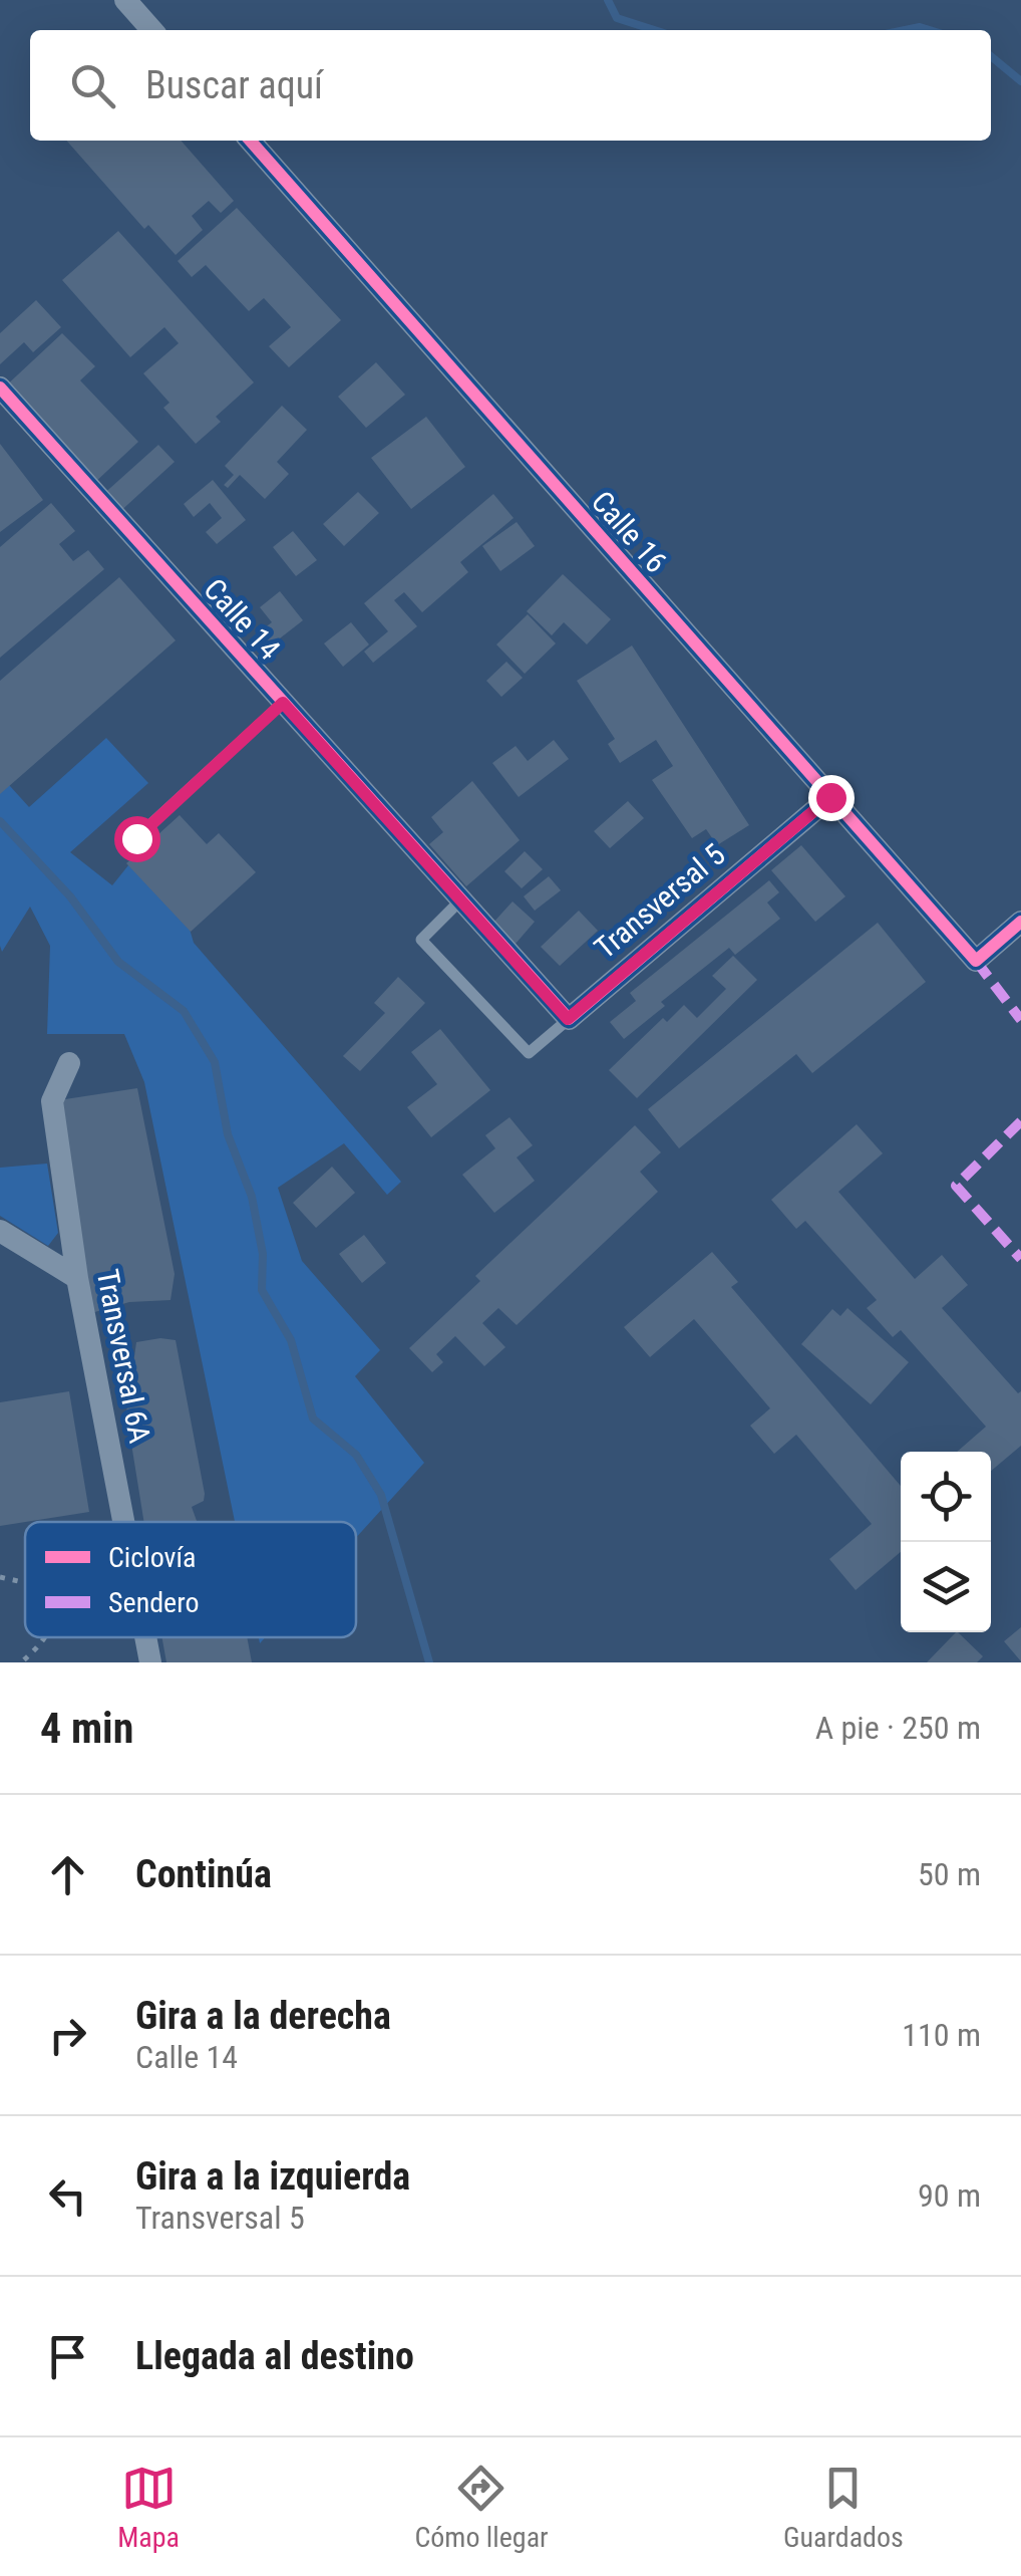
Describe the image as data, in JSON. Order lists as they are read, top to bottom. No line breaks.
{"streets":{"street":["Calle 16","Calle 14","Transversal 5","Transversal 6A"]},"crossings":[["Calle 16","Transversal 5"],["Calle 14","Transversal 5"]],"legend":["Ciclovía","Sendero"],"page":{"search":"Buscar aquí","heading":["4 min","A pie · 250 m"],"list":[["Continúa","50 m"],["Gira a la derecha","Calle 14","110 m"],["Gira a la izquierda","Transversal 5","90 m"],"Llegada al destino"],"nav":["Mapa","Cómo llegar","Guardados"]}}
